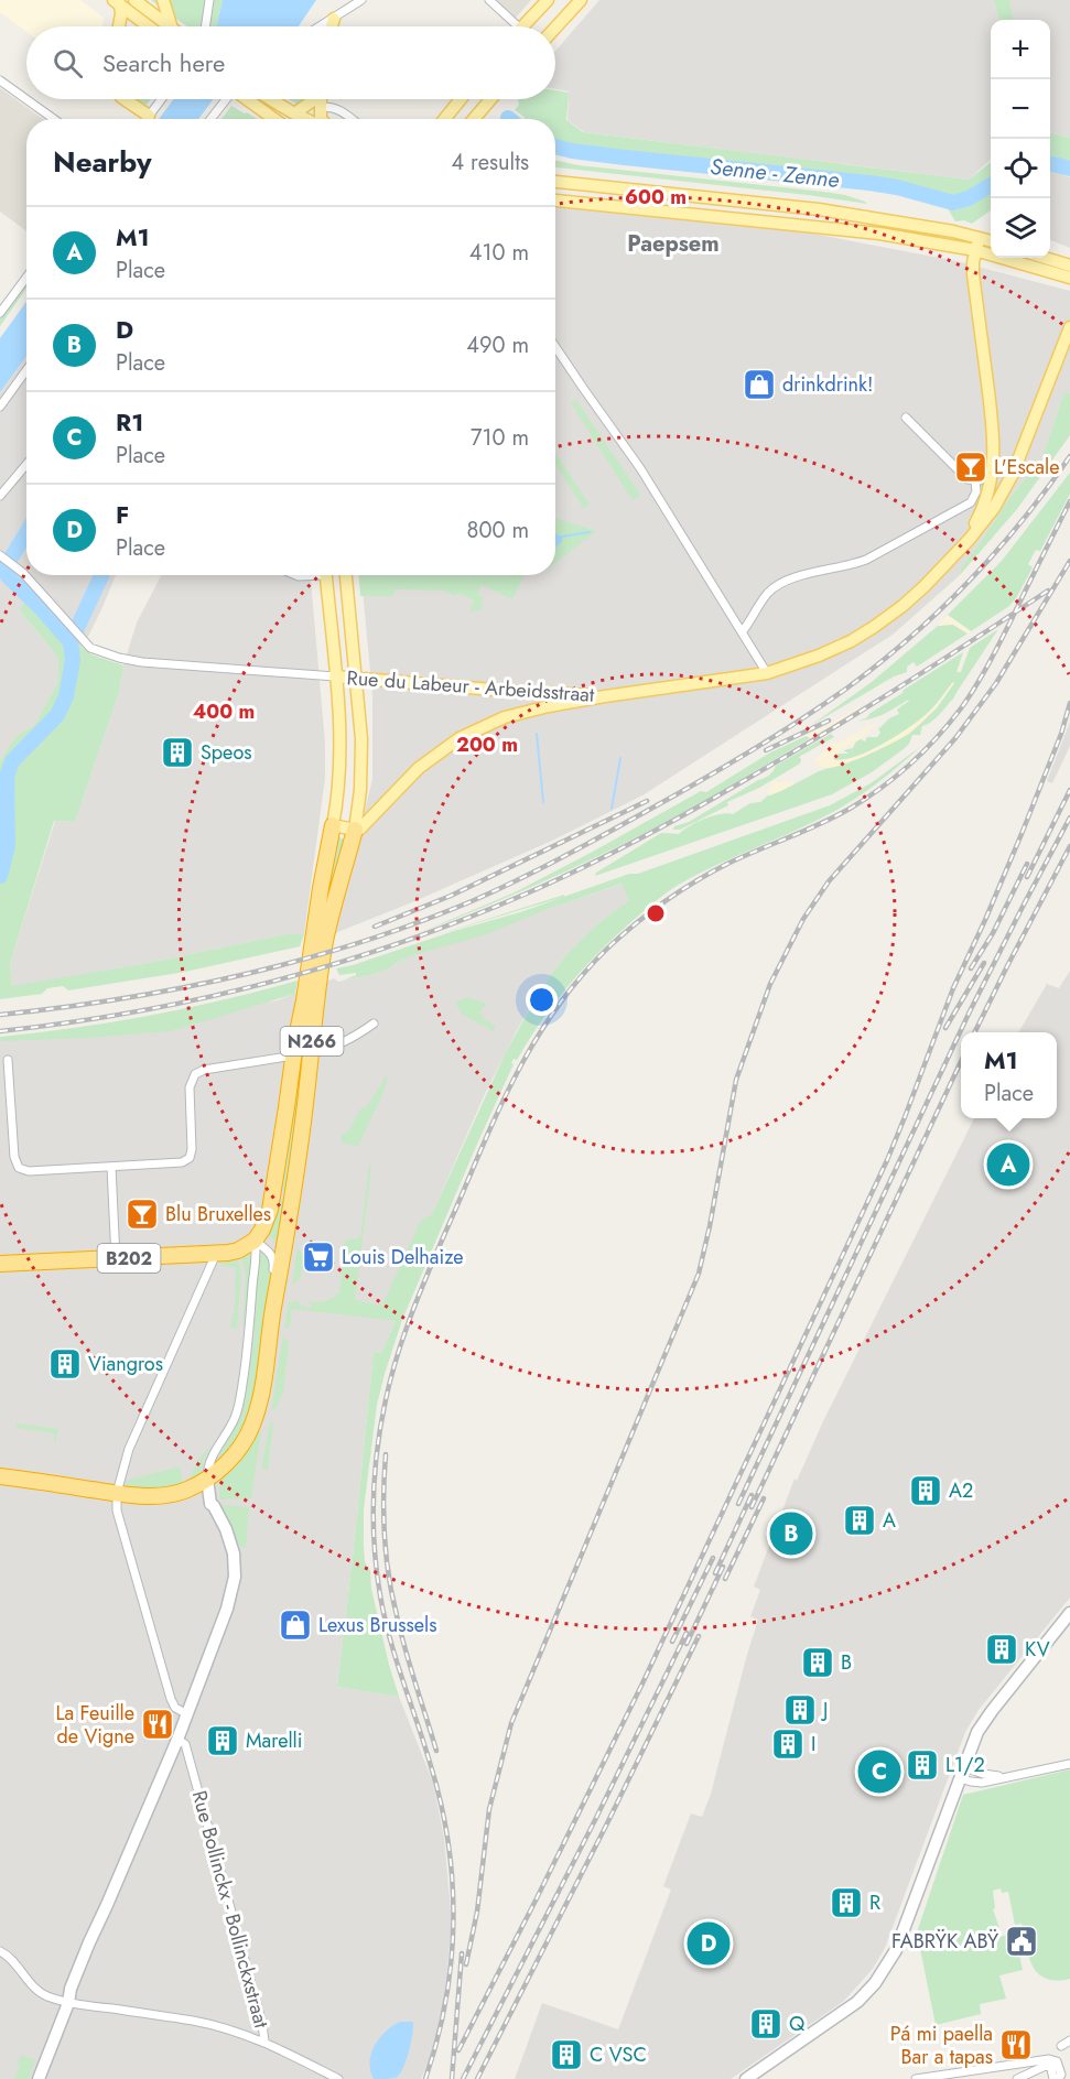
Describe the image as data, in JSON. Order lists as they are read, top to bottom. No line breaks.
{"streets":{"highway":["N266","B202"],"main road":["Rue du Labeur - Arbeidsstraat"],"street":["Rue Bollinckx - Bollinckxstraat"]},"crossings":[["Rue du Labeur - Arbeidsstraat","N266"],["N266","B202"],["N266","Rue Bollinckx - Bollinckxstraat"]],"districts":["Paepsem"],"water":["Senne - Zenne"],"places":{"shop":["drinkdrink!","Lexus Brussels"],"bar":["L'Escale","Blu Bruxelles"],"building":["Speos","Viangros","A2","A","KV","B","J","Marelli","I","L1/2","R","Q","C VSC"],"supermarket":["Louis Delhaize"],"restaurant":["La Feuille de Vigne","Pá mi paella Bar a tapas"],"public building":["FABRŸK ABŸ"]},"page":{"map_buttons":["+","−"],"search":"Search here","heading":["Nearby","4 results"],"list":[{"mark":"A","name":"M1","note":"Place","value":"410 m"},{"mark":"B","name":"D","note":"Place","value":"490 m"},{"mark":"C","name":"R1","note":"Place","value":"710 m"},{"mark":"D","name":"F","note":"Place","value":"800 m"}],"popup":["M1","Place"],"pins":["A","B","C","D"]},"rings":["600 m","400 m","200 m"]}
